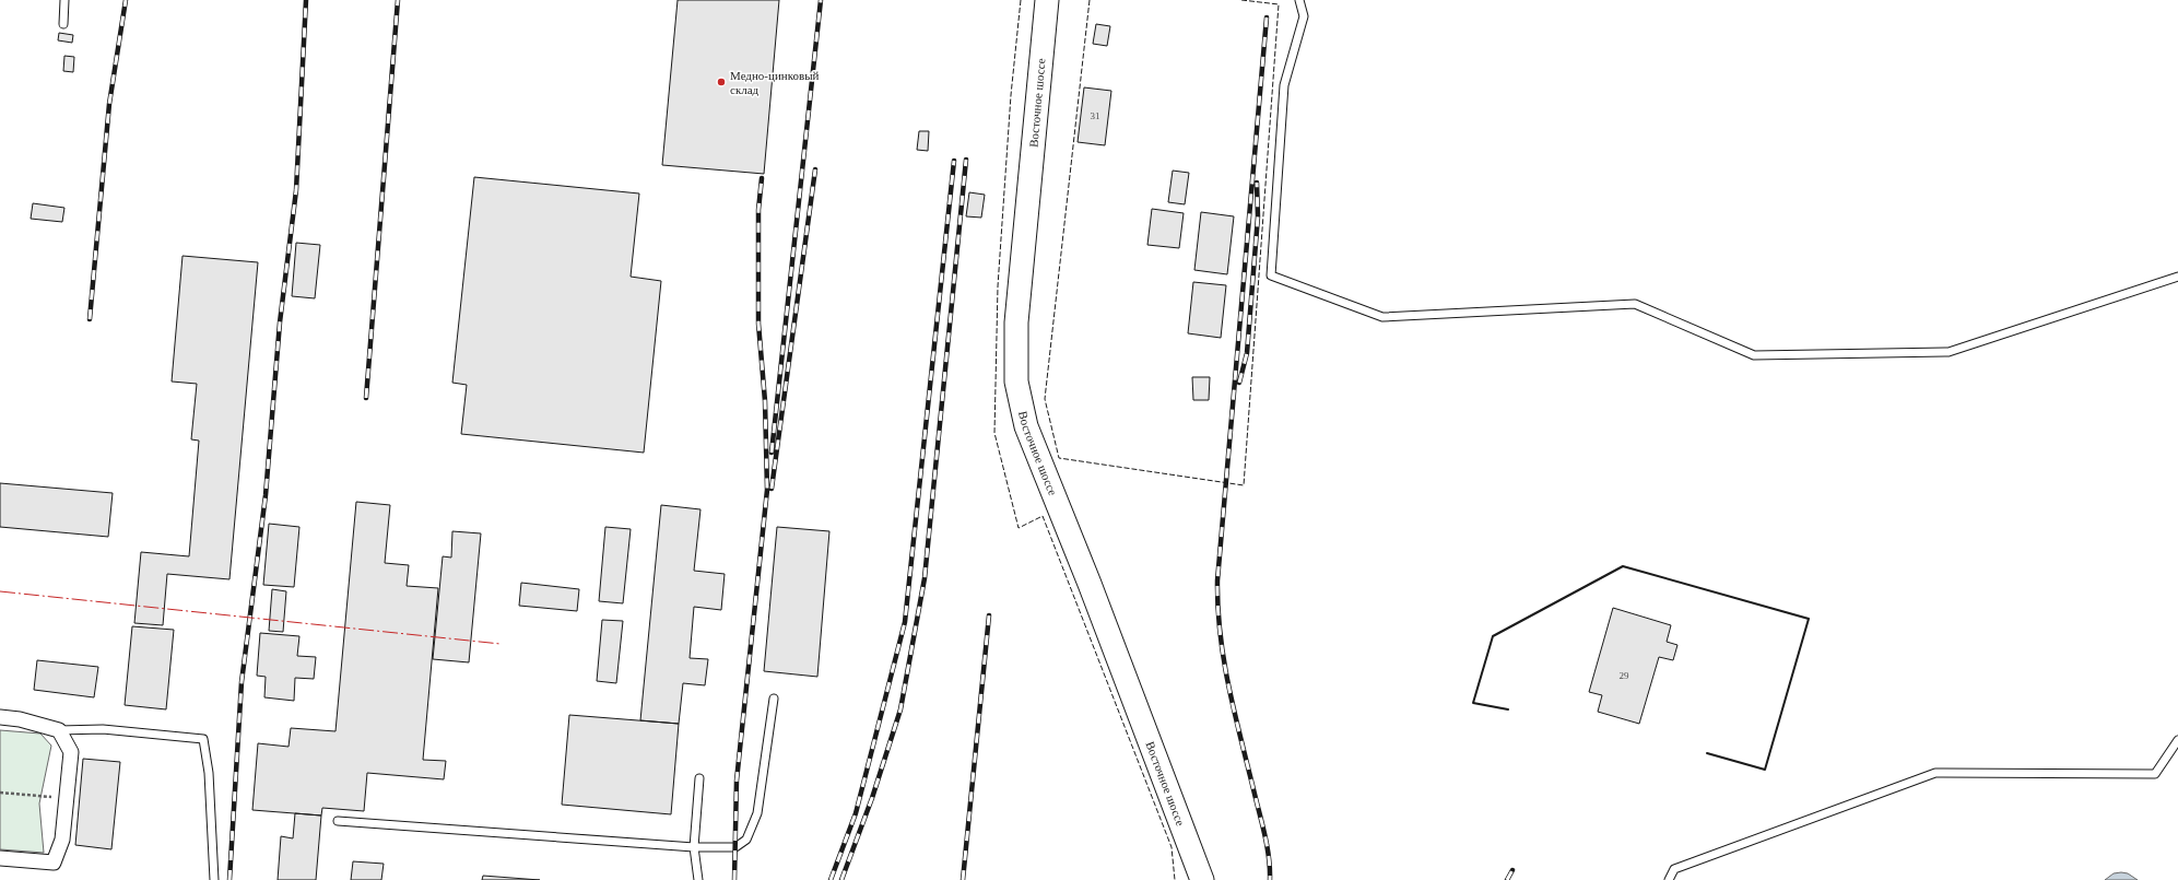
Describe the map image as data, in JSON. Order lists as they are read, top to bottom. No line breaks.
{"streets":{"main road":["Восточное шоссе"]},"places":["Медно-цинковый склад"],"house_numbers":["31","29"]}
